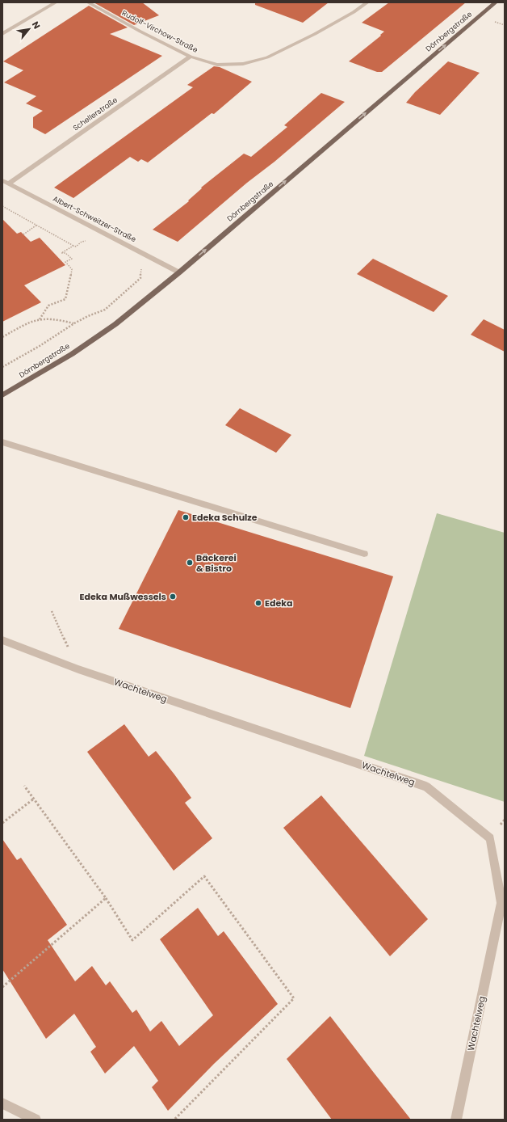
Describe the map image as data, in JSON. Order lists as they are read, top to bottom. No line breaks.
{"streets":{"main road":["Dörnbergstraße"],"street":["Rudolf-Virchow-Straße","Schellerstraße","Albert-Schweitzer-Straße","Wachtelweg"]},"crossings":[["Rudolf-Virchow-Straße","Schellerstraße"],["Dörnbergstraße","Albert-Schweitzer-Straße"],["Schellerstraße","Albert-Schweitzer-Straße"]],"one_way":["Dörnbergstraße"],"places":["Edeka Schulze","Bäckerei & Bistro","Edeka Mußwessels","Edeka"],"north":"top right"}
